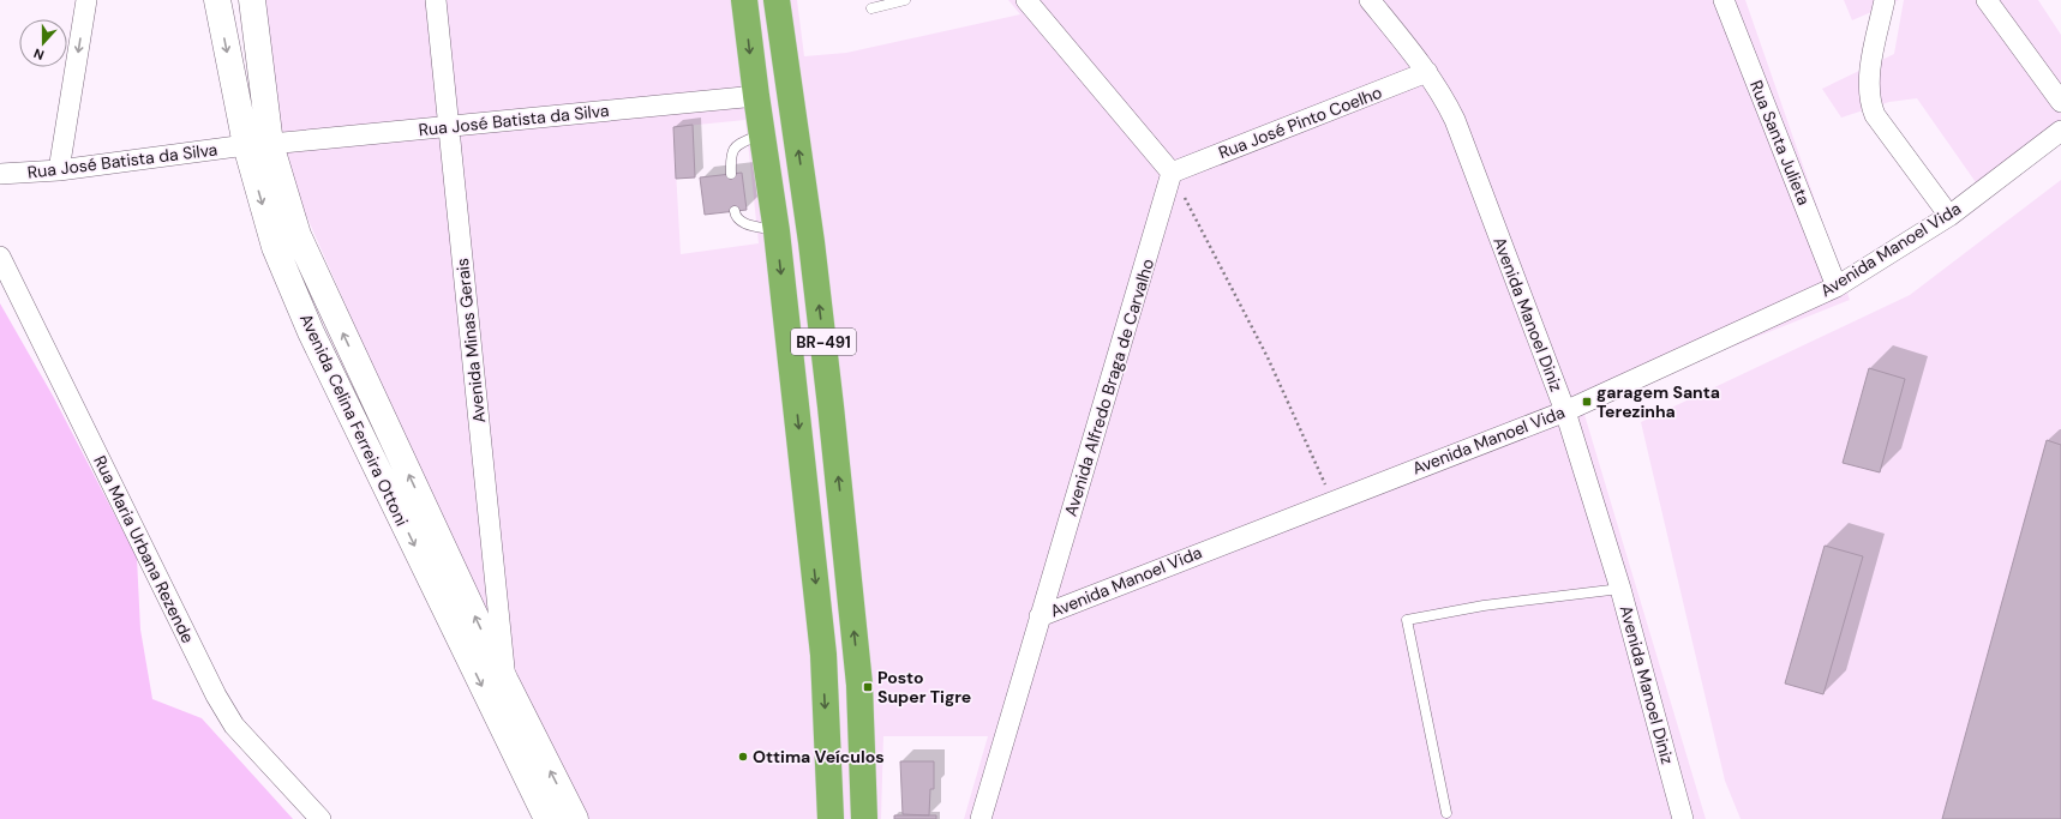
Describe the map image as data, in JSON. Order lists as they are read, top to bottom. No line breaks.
{"streets":{"highway":["BR-491"],"main road":["Avenida Celina Ferreira Ottoni"],"street":["Rua José Batista da Silva","Rua José Pinto Coelho","Rua Santa Julieta","Avenida Manoel Vida","Avenida Manoel Diniz","Avenida Minas Gerais","Avenida Alfredo Braga de Carvalho","Rua Maria Urbana Rezende"]},"crossings":[["Rua José Batista da Silva","Avenida Minas Gerais"],["Rua José Batista da Silva","BR-491"],["Rua José Batista da Silva","Avenida Celina Ferreira Ottoni"],["Rua José Pinto Coelho","Avenida Manoel Diniz"],["Rua José Pinto Coelho","Avenida Alfredo Braga de Carvalho"],["Rua Santa Julieta","Avenida Manoel Vida"],["Avenida Manoel Vida","Avenida Manoel Diniz"],["Avenida Manoel Vida","Avenida Alfredo Braga de Carvalho"],["Avenida Minas Gerais","Avenida Celina Ferreira Ottoni"]],"places":{"transit":["garagem Santa Terezinha","Posto Super Tigre"],"other":["Ottima Veículos"]},"north":"bottom"}
